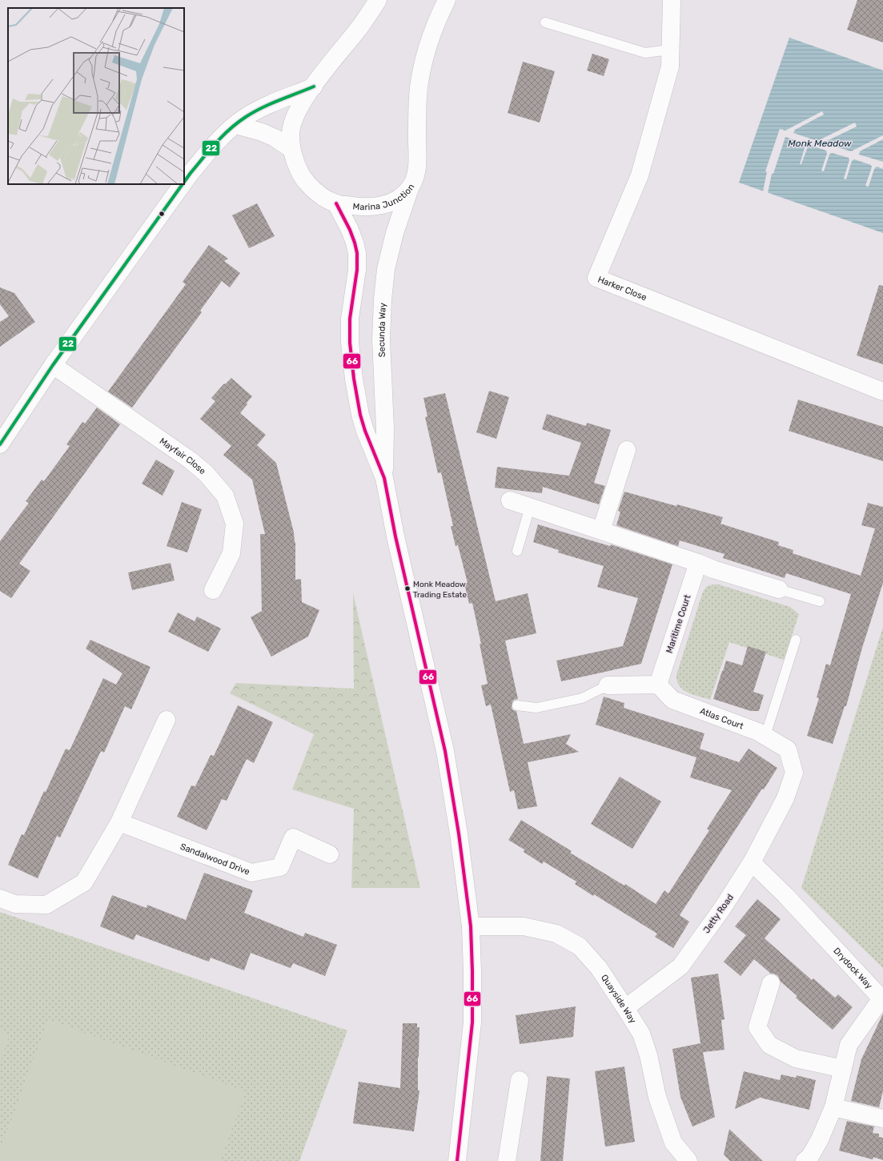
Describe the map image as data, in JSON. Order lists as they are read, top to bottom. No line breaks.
{"streets":{"street":["Marina Junction","Harker Close","Secunda Way","Mayfair Close","Maritime Court","Atlas Court","Sandalwood Drive","Jetty Road","Drydock Way","Quayside Way"]},"crossings":[["Marina Junction","Secunda Way"],["Secunda Way","Quayside Way"],["Maritime Court","Atlas Court"],["Atlas Court","Jetty Road"],["Jetty Road","Drydock Way"],["Jetty Road","Quayside Way"]],"water":["Monk Meadow"],"places":["Monk Meadow Trading Estate"],"lines":["transit line 22","transit line 66"]}
